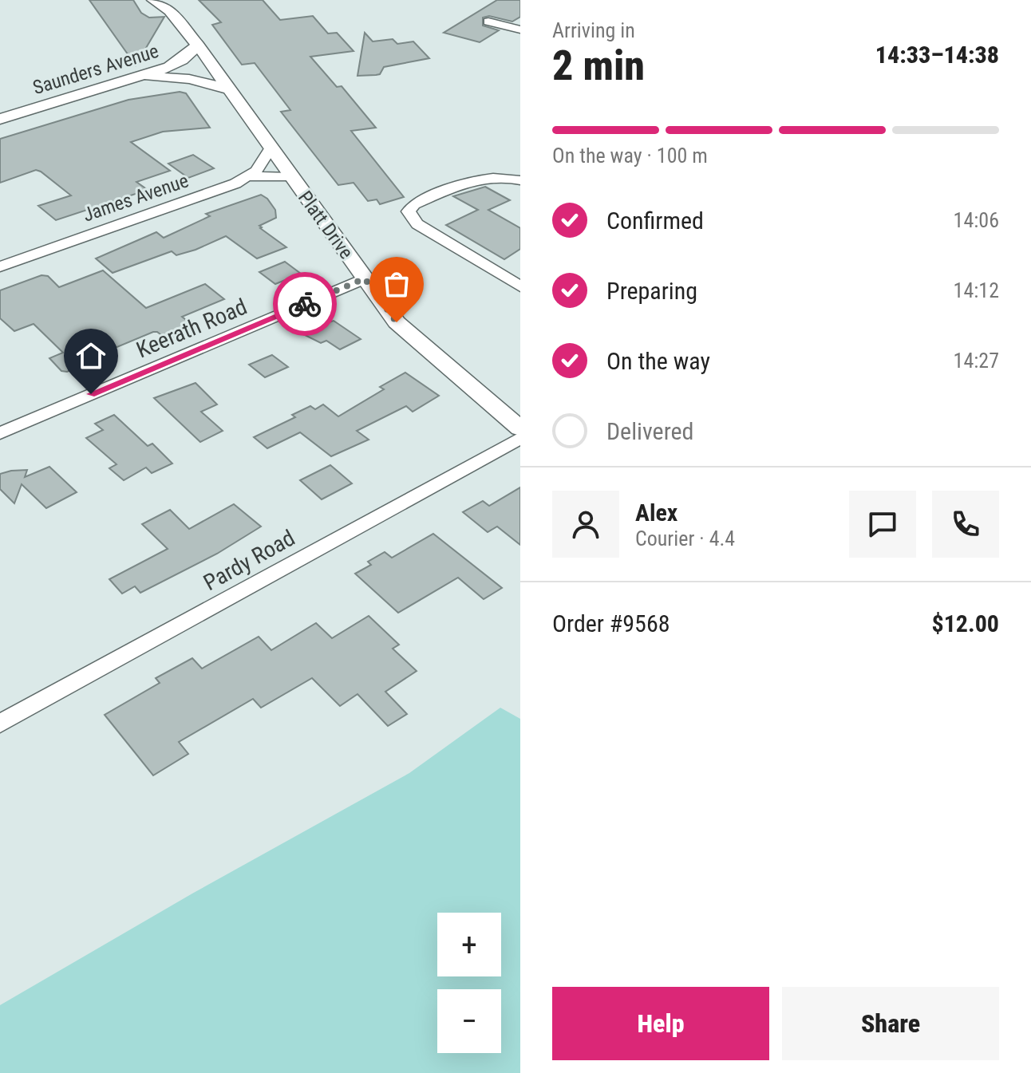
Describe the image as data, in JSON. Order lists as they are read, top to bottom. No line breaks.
{"streets":{"street":["Saunders Avenue","James Avenue","Platt Drive","Keerath Road","Pardy Road"]},"crossings":[["Saunders Avenue","Platt Drive"],["Platt Drive","Keerath Road"]],"page":{"heading":["2 min","Arriving in","14:33–14:38"],"panel":["Alex","Courier · 4.4","Order #9568","$12.00"],"bar":"On the way · 100 m","list":[["Confirmed","14:06"],["Preparing","14:12"],["On the way","14:27"],"Delivered"],"map_buttons":["+","−"],"buttons":["Help","Share"]}}
